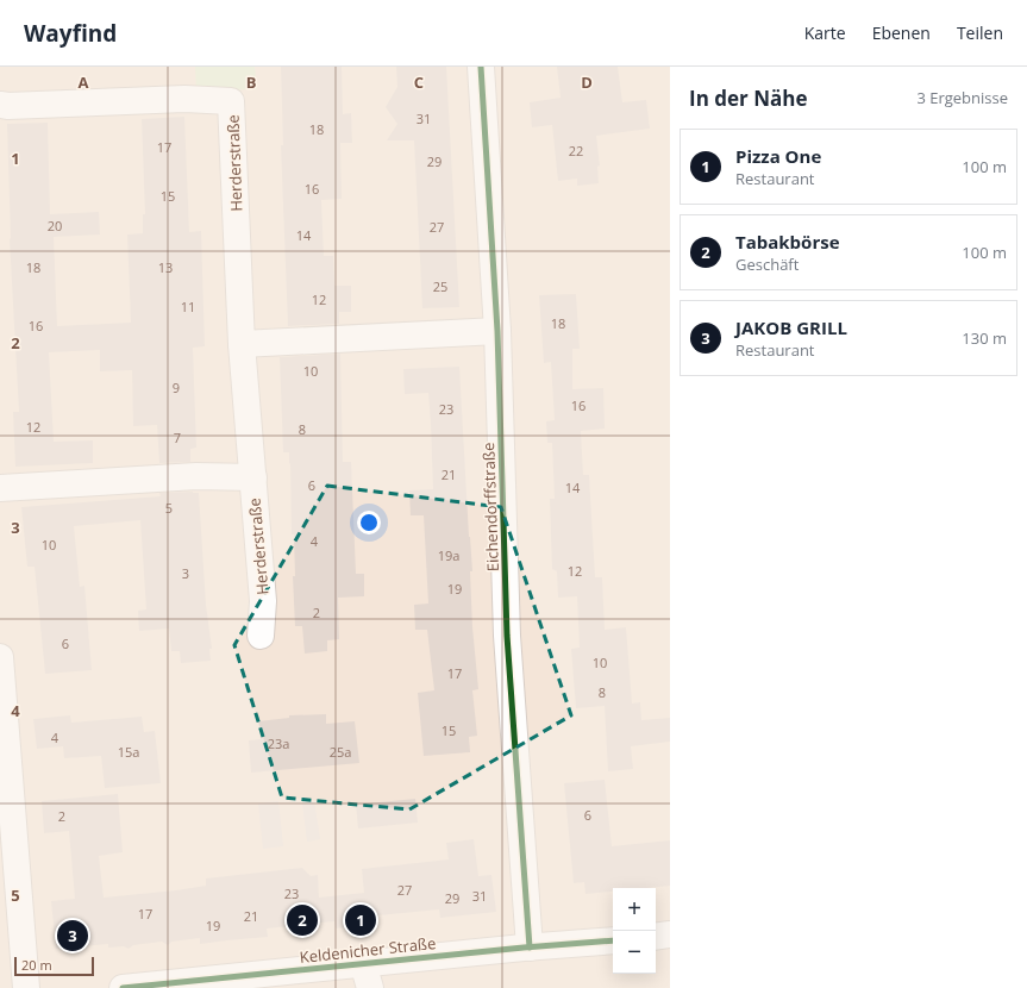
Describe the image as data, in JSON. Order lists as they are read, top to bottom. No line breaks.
{"streets":{"street":["Herderstraße","Eichendorffstraße","Keldenicher Straße"]},"crossings":[["Eichendorffstraße","Keldenicher Straße"]],"house_numbers":["31","18","17","22","29","16","15","20","27","14","18","13","25","12","11","18","16","10","9","16","23","12","8","7","21","6","14","5","4","10","19a","12","3","19","2","6","10","17","8","15","4","23a","15a","25a","6","2","27","23","31","29","17","21","19"],"scale_bar":"20 m","page":{"header":"Wayfind","nav":["Karte","Ebenen","Teilen"],"heading":["In der Nähe","3 Ergebnisse"],"list":[{"mark":"1","name":"Pizza One","note":"Restaurant","value":"100 m"},{"mark":"2","name":"Tabakbörse","note":"Geschäft","value":"100 m"},{"mark":"3","name":"JAKOB GRILL","note":"Restaurant","value":"130 m"}],"map_buttons":["+","−"],"pins":["1","2","3"],"scale":"20 m"},"grid":{"columns":["A","B","C","D"],"rows":["1","2","3","4","5"]}}
